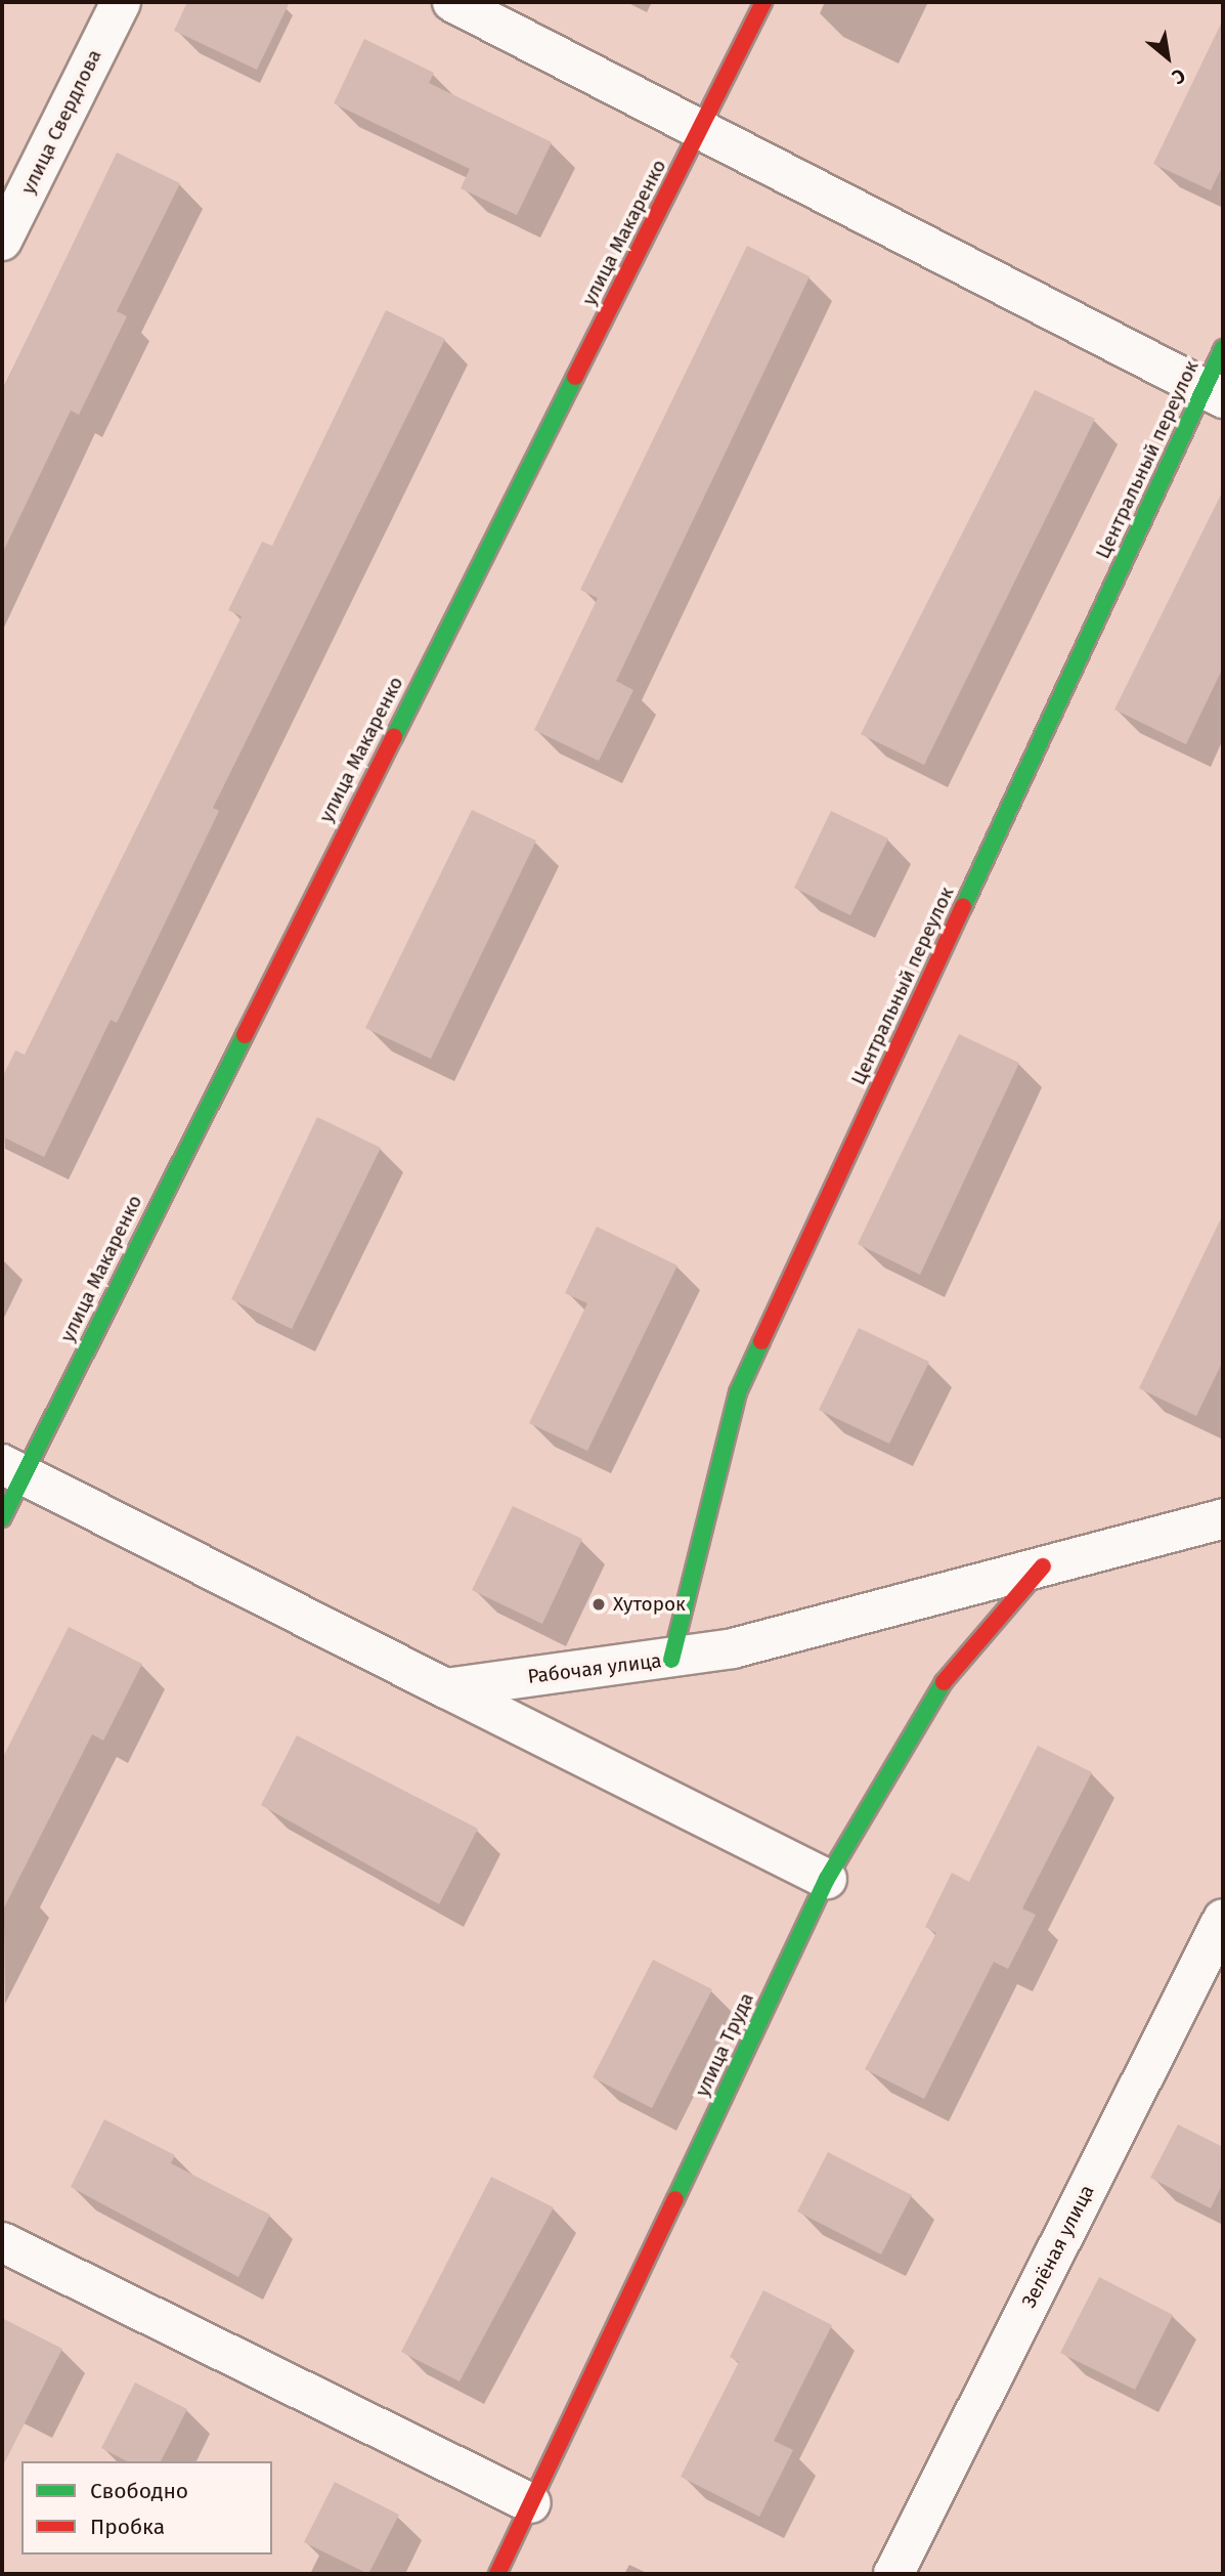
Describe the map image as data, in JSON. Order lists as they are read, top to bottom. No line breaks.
{"streets":{"street":["улица Свердлова","улица Макаренко","Центральный переулок","Рабочая улица","улица Труда","Зелёная улица"]},"crossings":[["Центральный переулок","Рабочая улица"],["Рабочая улица","улица Труда"]],"places":["Хуторок"],"legend":["Свободно","Пробка"],"north":"bottom right"}
